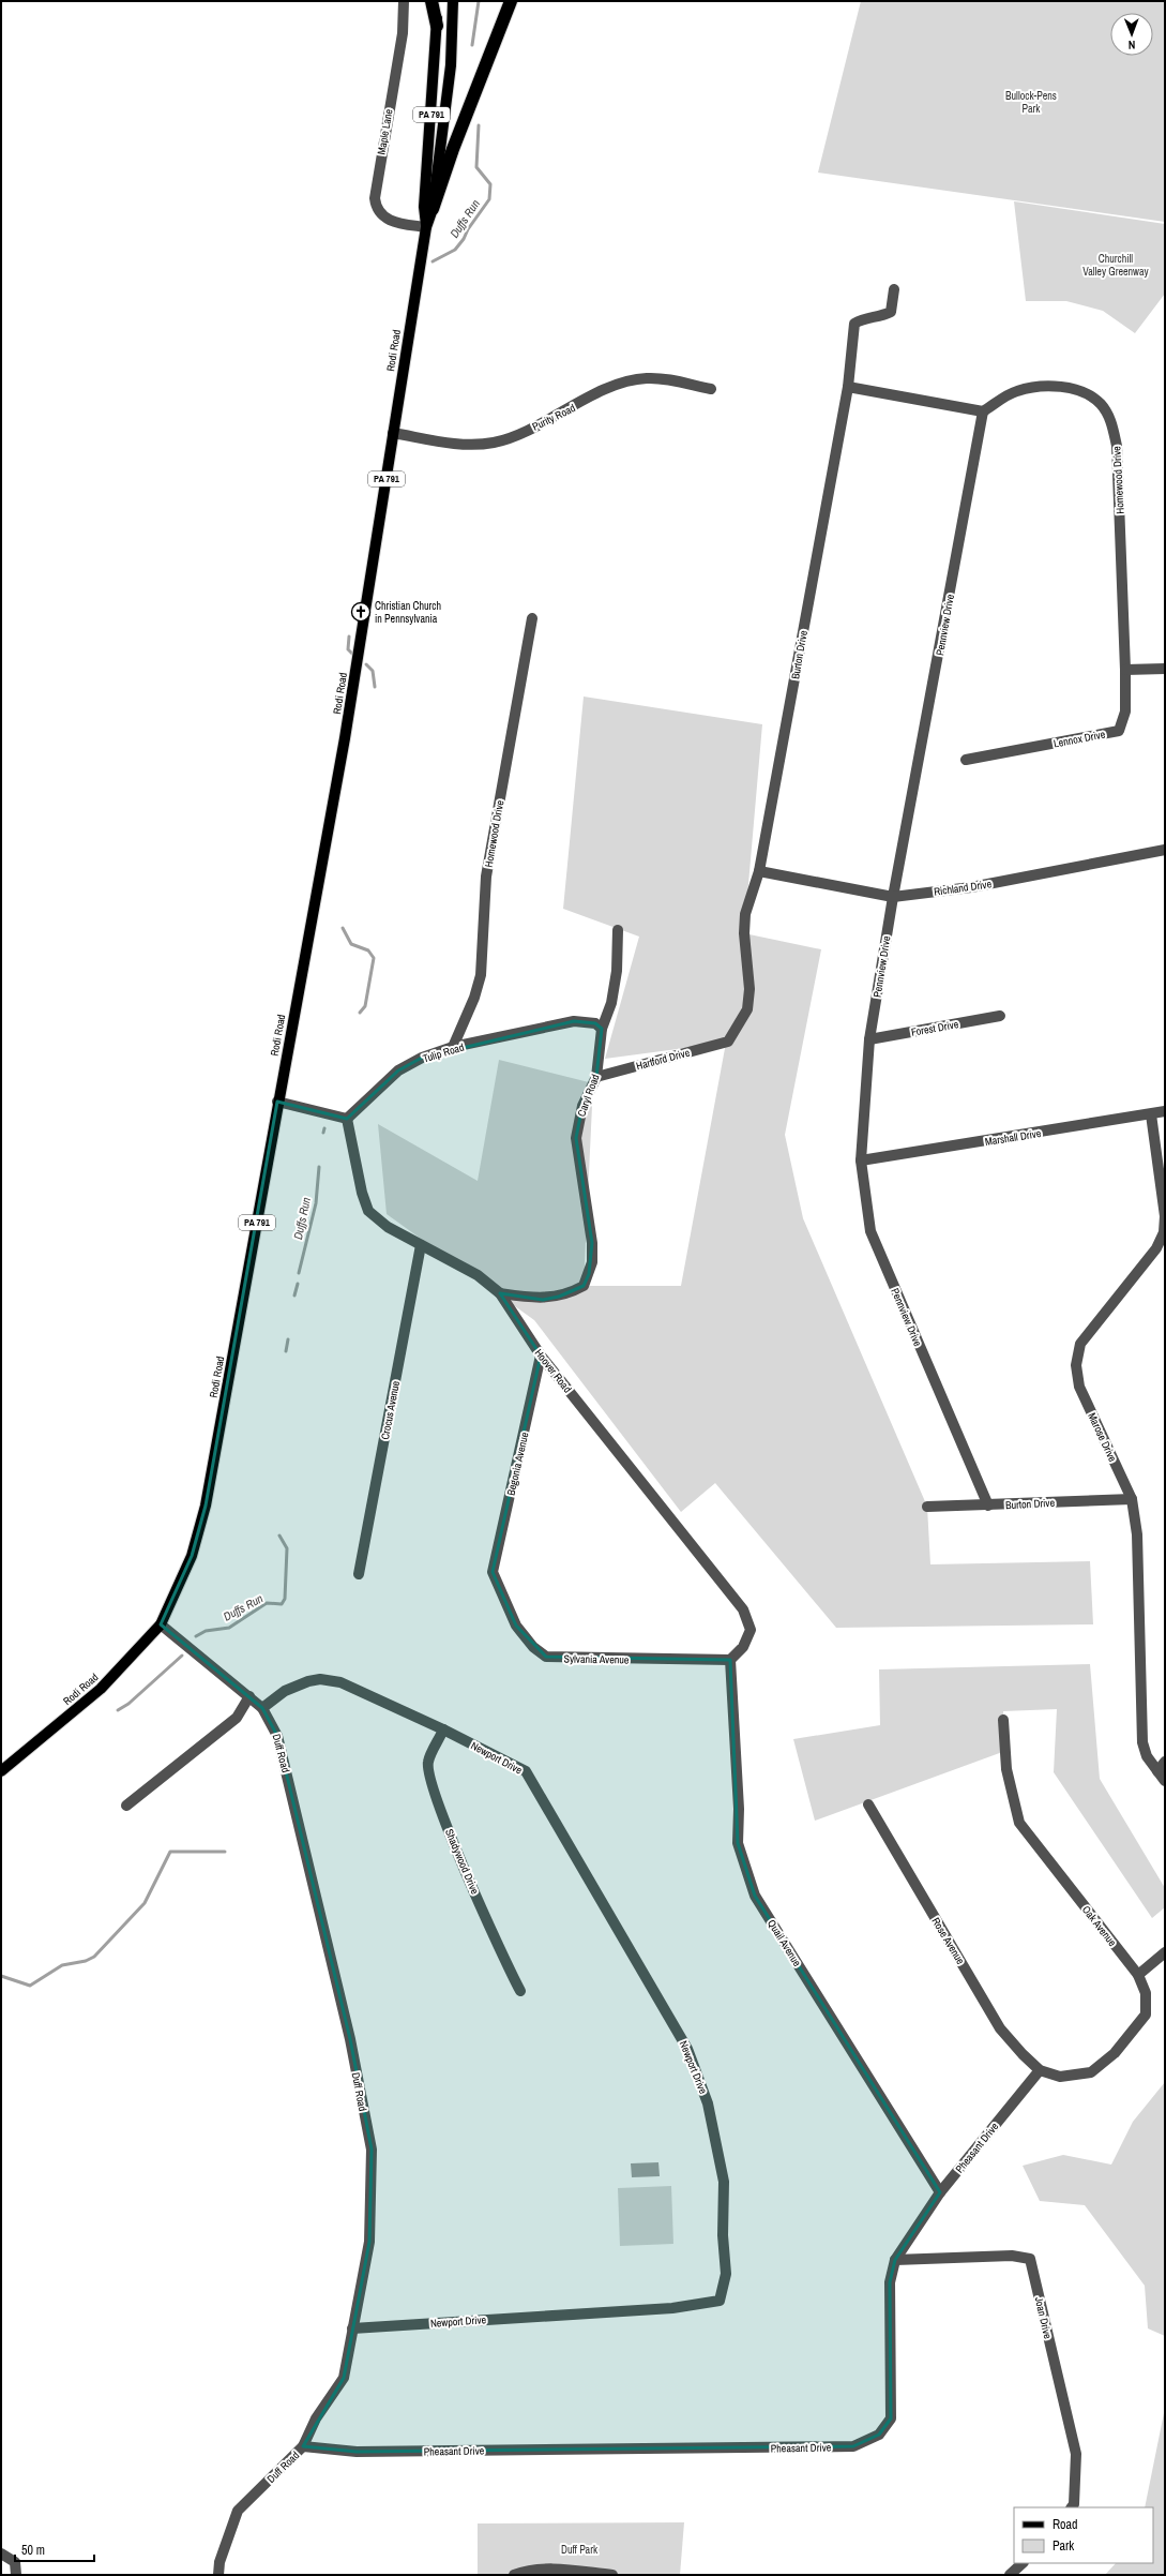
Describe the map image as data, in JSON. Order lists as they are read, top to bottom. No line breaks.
{"streets":{"main road":["PA 791","Rodi Road"],"street":["Maple Lane","Purity Road","Homewood Drive","Pennview Drive","Burton Drive","Lennox Drive","Richland Drive","Forest Drive","Tulip Road","Hartford Drive","Caryl Road","Marshall Drive","Hoover Road","Crocus Avenue","Marose Drive","Begonia Avenue","Sylvania Avenue","Duff Road","Newport Drive","Shadywood Drive","Oak Avenue","Rose Avenue","Quail Avenue","Pheasant Drive","Joan Drive"]},"crossings":[["Maple Lane","Rodi Road"],["Rodi Road","Purity Road"],["Rodi Road","Duff Road"],["Homewood Drive","Pennview Drive"],["Homewood Drive","Lennox Drive"],["Homewood Drive","Tulip Road"],["Pennview Drive","Burton Drive"],["Pennview Drive","Richland Drive"],["Pennview Drive","Forest Drive"],["Pennview Drive","Marshall Drive"],["Burton Drive","Richland Drive"],["Burton Drive","Hartford Drive"],["Burton Drive","Marose Drive"],["Tulip Road","Caryl Road"],["Tulip Road","Hoover Road"],["Hartford Drive","Caryl Road"],["Caryl Road","Hoover Road"],["Marshall Drive","Marose Drive"],["Hoover Road","Crocus Avenue"],["Hoover Road","Begonia Avenue"],["Hoover Road","Sylvania Avenue"],["Hoover Road","Quail Avenue"],["Begonia Avenue","Sylvania Avenue"],["Sylvania Avenue","Quail Avenue"],["Duff Road","Newport Drive"],["Duff Road","Pheasant Drive"],["Newport Drive","Shadywood Drive"],["Oak Avenue","Rose Avenue"],["Oak Avenue","Pheasant Drive"],["Rose Avenue","Pheasant Drive"],["Quail Avenue","Pheasant Drive"],["Pheasant Drive","Joan Drive"]],"water":["Duffs Run"],"parks":["Bullock-Pens Park","Churchill Valley Greenway","Duff Park"],"places":{"church":["Christian Church in Pennsylvania"]},"legend":["Road","Park"],"scale_bar":"50 m","north":"bottom"}
